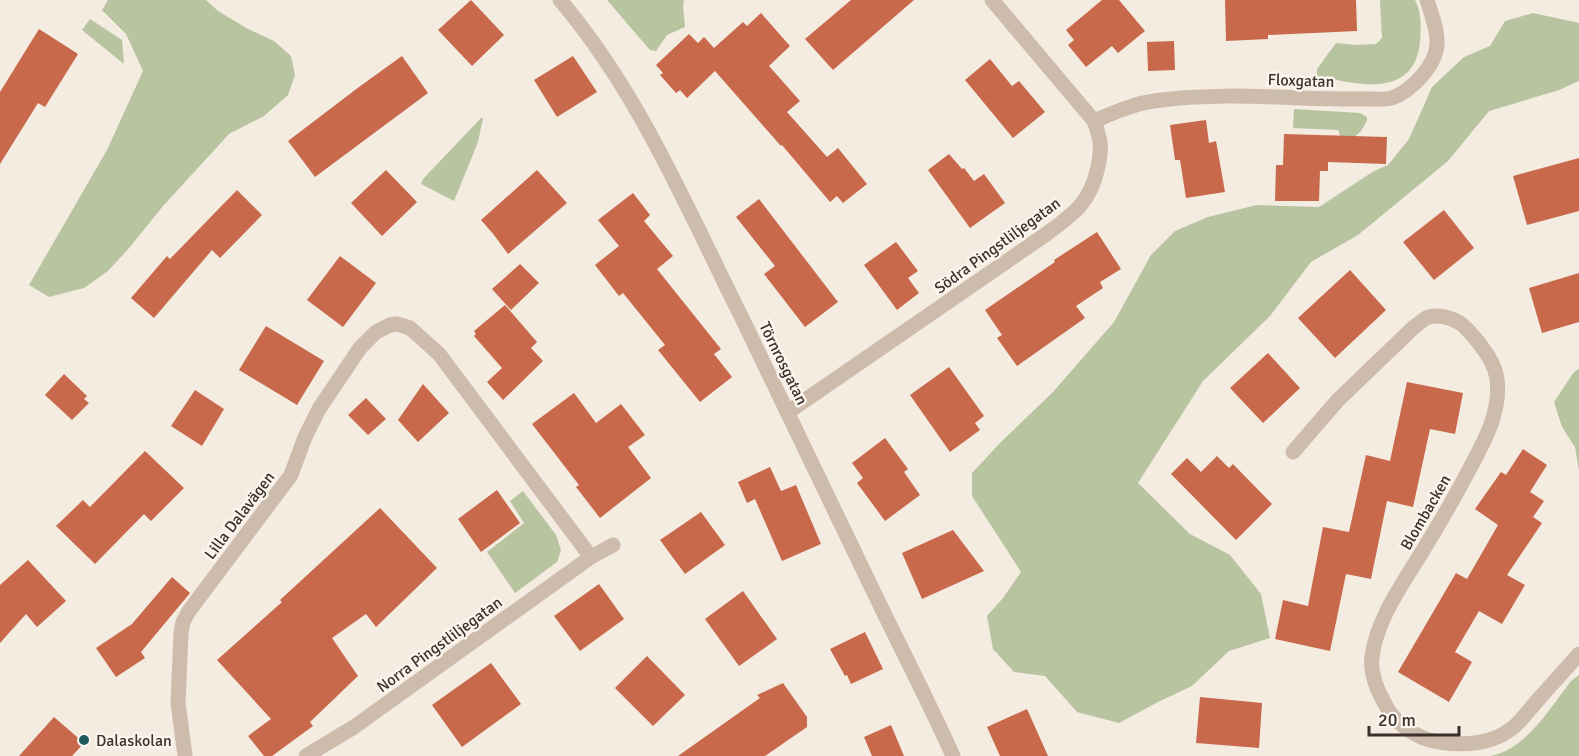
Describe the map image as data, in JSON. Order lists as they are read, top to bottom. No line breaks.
{"streets":{"street":["Floxgatan","Södra Pingstliljegatan","Törnrosgatan","Blombacken","Lilla Dalavägen","Norra Pingstliljegatan"]},"crossings":[["Floxgatan","Södra Pingstliljegatan"],["Södra Pingstliljegatan","Törnrosgatan"],["Lilla Dalavägen","Norra Pingstliljegatan"]],"places":["Dalaskolan"],"scale_bar":"20 m"}
